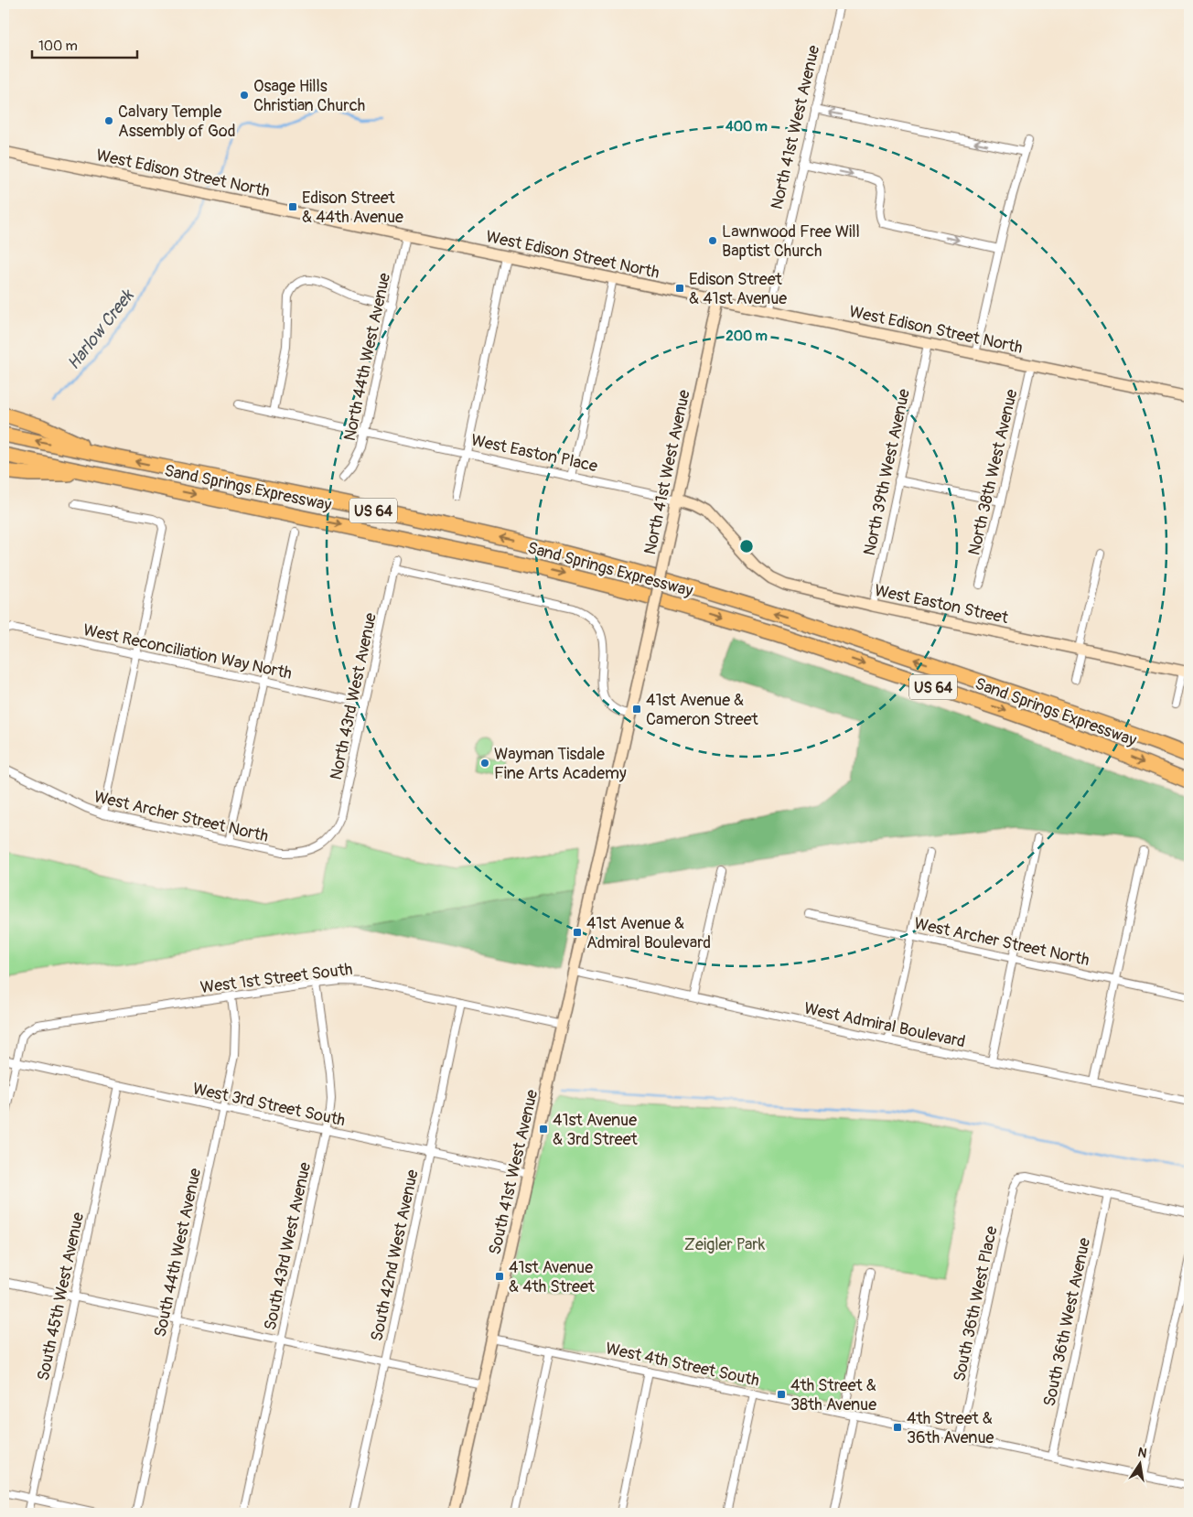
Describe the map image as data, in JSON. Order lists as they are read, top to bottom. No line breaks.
{"streets":{"highway":["Sand Springs Expressway","US 64"],"street":["North 41st West Avenue","West Edison Street North","North 44th West Avenue","West Easton Place","North 39th West Avenue","North 38th West Avenue","West Easton Street","West Reconciliation Way North","North 43rd West Avenue","West Archer Street North","West 1st Street South","West Admiral Boulevard","West 3rd Street South","South 41st West Avenue","South 43rd West Avenue","South 44th West Avenue","South 42nd West Avenue","South 45th West Avenue","South 36th West Place","South 36th West Avenue","West 4th Street South"]},"crossings":[["North 41st West Avenue","West Edison Street North"],["North 41st West Avenue","West Easton Place"],["North 41st West Avenue","West Admiral Boulevard"],["North 41st West Avenue","South 41st West Avenue"],["West Edison Street North","North 44th West Avenue"],["West Edison Street North","North 39th West Avenue"],["West Edison Street North","North 38th West Avenue"],["North 44th West Avenue","West Easton Place"],["West Easton Place","West Easton Street"],["North 39th West Avenue","West Easton Street"],["West Reconciliation Way North","North 43rd West Avenue"],["North 43rd West Avenue","West Archer Street North"],["West 1st Street South","West 3rd Street South"],["West 1st Street South","South 41st West Avenue"],["West 1st Street South","South 43rd West Avenue"],["West 1st Street South","South 44th West Avenue"],["West 1st Street South","South 42nd West Avenue"],["West Admiral Boulevard","South 41st West Avenue"],["West 3rd Street South","South 41st West Avenue"],["West 3rd Street South","South 43rd West Avenue"],["West 3rd Street South","South 44th West Avenue"],["West 3rd Street South","South 42nd West Avenue"],["West 3rd Street South","South 45th West Avenue"],["South 41st West Avenue","West 4th Street South"],["South 36th West Place","South 36th West Avenue"],["South 36th West Place","West 4th Street South"],["South 36th West Avenue","West 4th Street South"]],"water":["Harlow Creek"],"parks":["Zeigler Park"],"places":{"other":["Osage Hills Christian Church","Calvary Temple Assembly of God","Lawnwood Free Will Baptist Church","Wayman Tisdale Fine Arts Academy"],"transit":["Edison Street & 44th Avenue","Edison Street & 41st Avenue","41st Avenue & Cameron Street","41st Avenue & Admiral Boulevard","41st Avenue & 3rd Street","41st Avenue & 4th Street","4th Street & 38th Avenue","4th Street & 36th Avenue"]},"scale_bar":"100 m","north":"top","rings":["400 m","200 m"]}
